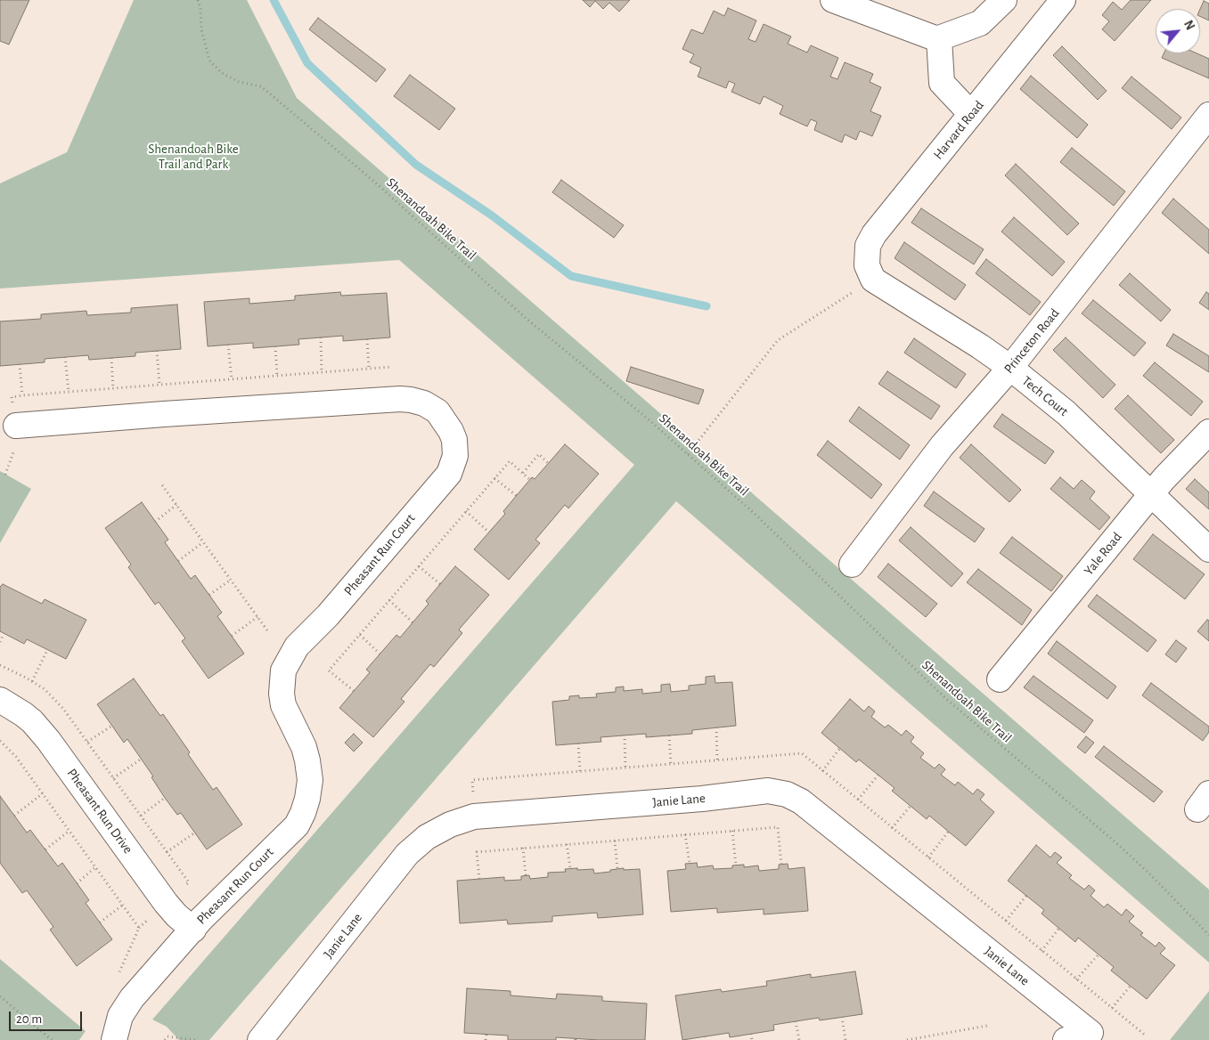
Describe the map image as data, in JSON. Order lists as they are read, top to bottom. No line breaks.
{"streets":{"street":["Harvard Road","Princeton Road","Tech Court","Yale Road","Pheasant Run Court","Janie Lane","Pheasant Run Drive"],"path":["Shenandoah Bike Trail"]},"crossings":[["Harvard Road","Tech Court"],["Princeton Road","Tech Court"],["Tech Court","Yale Road"],["Pheasant Run Court","Pheasant Run Drive"]],"parks":["Shenandoah Bike Trail and Park"],"scale_bar":"20 m","north":"top right"}
